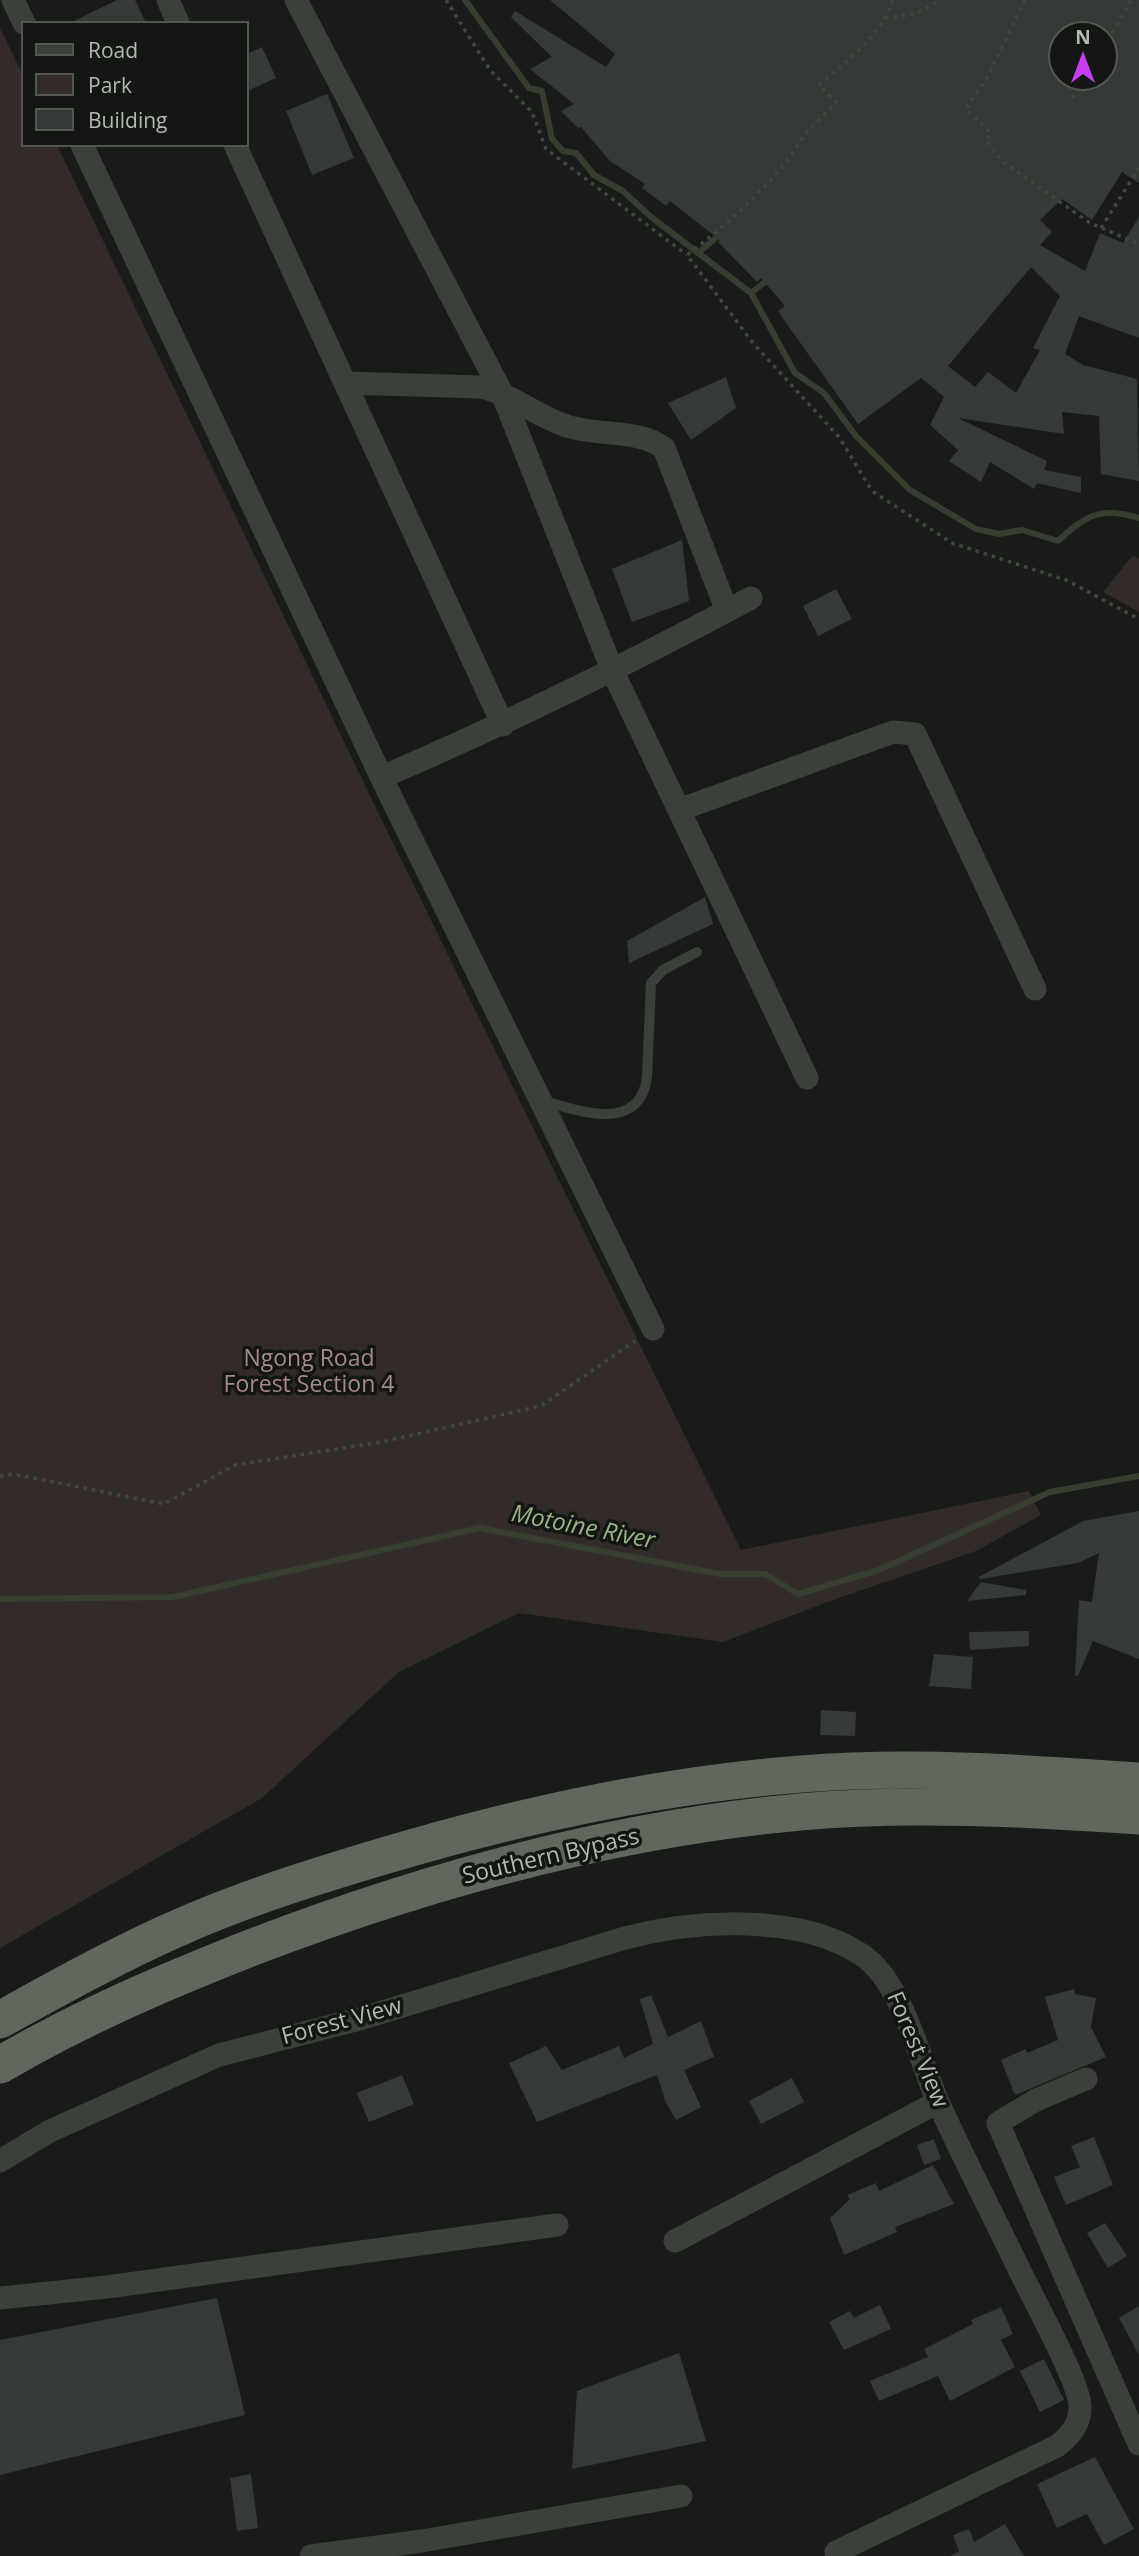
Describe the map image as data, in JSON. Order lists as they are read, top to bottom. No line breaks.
{"streets":{"highway":["Southern Bypass"],"street":["Forest View"]},"water":["Motoine River"],"parks":["Ngong Road Forest Section 4"],"legend":["Road","Park","Building"],"north":"top"}
